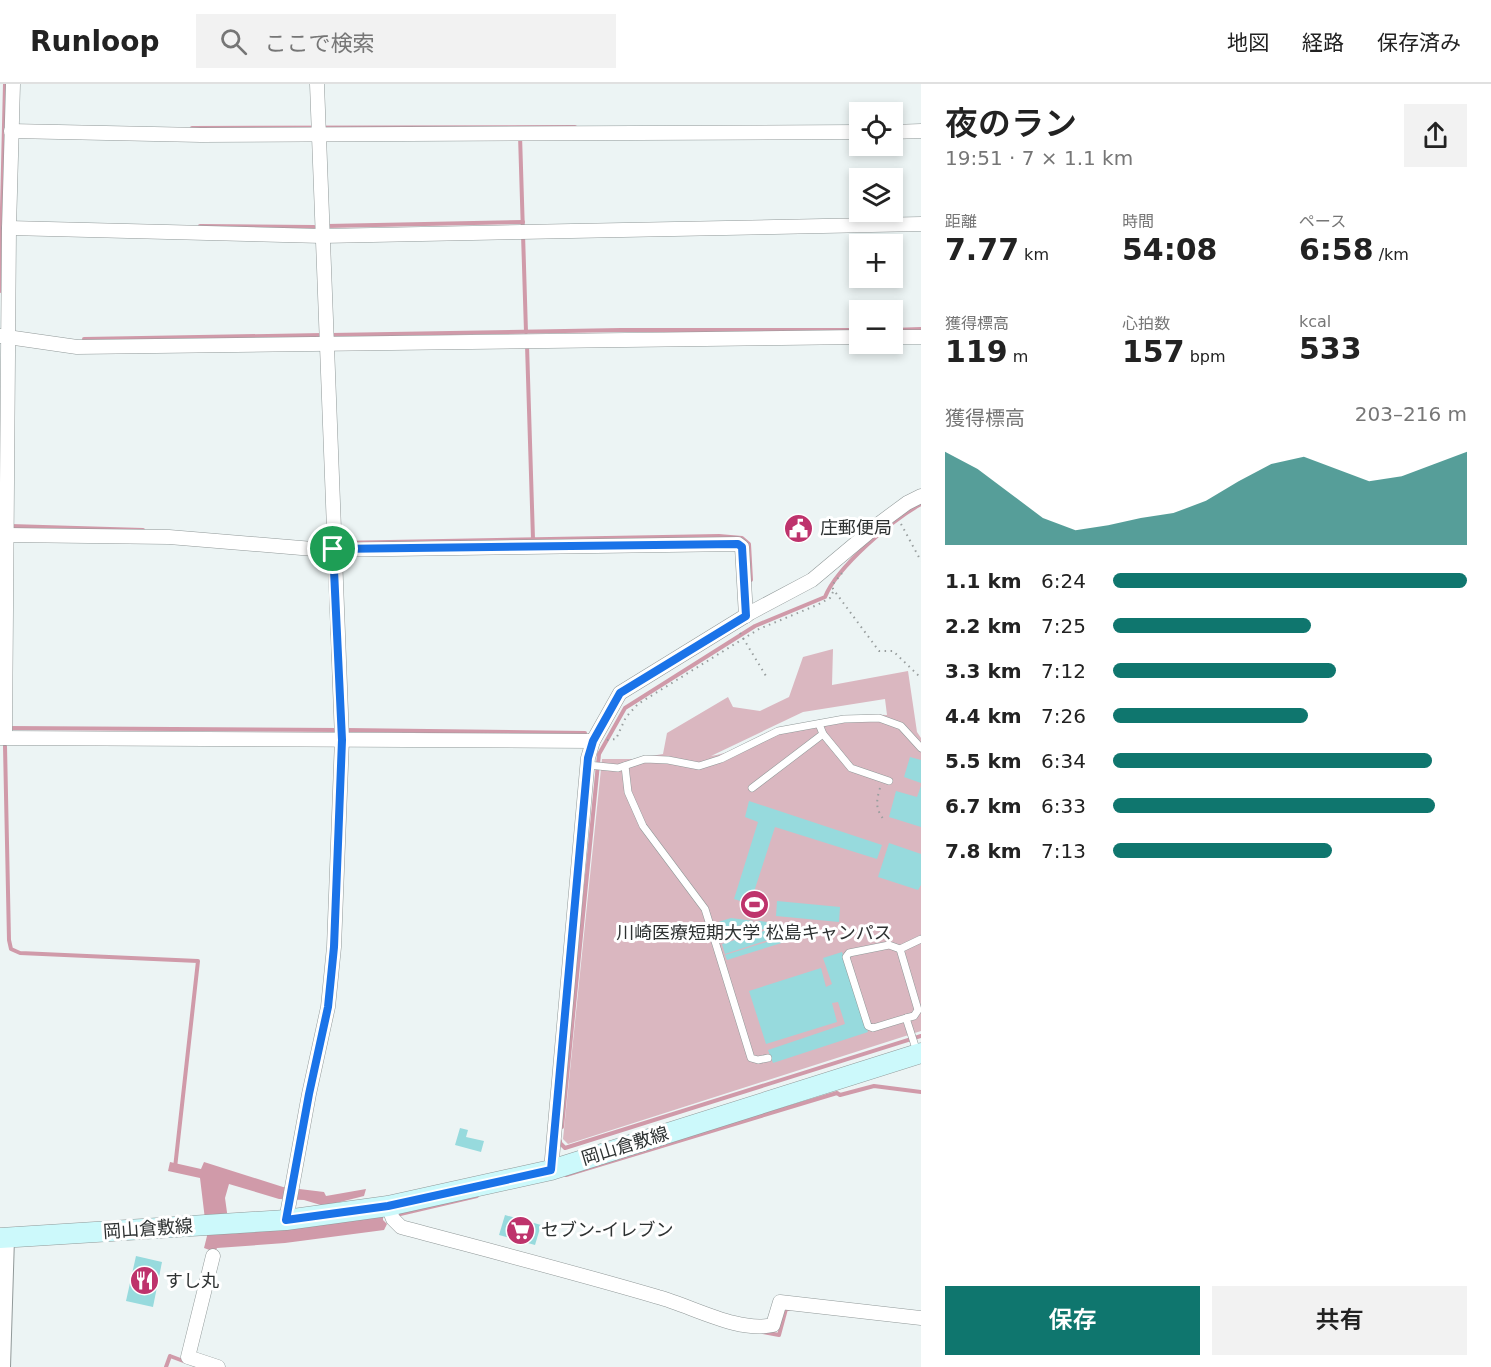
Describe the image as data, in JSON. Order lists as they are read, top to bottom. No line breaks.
{"streets":{"main road":["岡山倉敷線"]},"places":{"public building":["庄郵便局"],"sports":["川崎医療短期大学 松島キャンパス"],"supermarket":["セブン-イレブン"],"restaurant":["すし丸"]},"page":{"header":"Runloop","search":"ここで検索","nav":["地図","経路","保存済み"],"heading":["夜のラン","19:51 · 7 × 1.1 km"],"map_buttons":["+","−"],"stats":[["距離","7.77 km"],["時間","54:08"],["ペース","6:58 /km"],["獲得標高","119 m"],["心拍数","157 bpm"],["kcal","533"]],"chart":["獲得標高","203–216 m"],"list":[{"name":"1.1 km","note":"6:24"},{"name":"2.2 km","note":"7:25"},{"name":"3.3 km","note":"7:12"},{"name":"4.4 km","note":"7:26"},{"name":"5.5 km","note":"6:34"},{"name":"6.7 km","note":"6:33"},{"name":"7.8 km","note":"7:13"}],"buttons":["保存","共有"]}}
